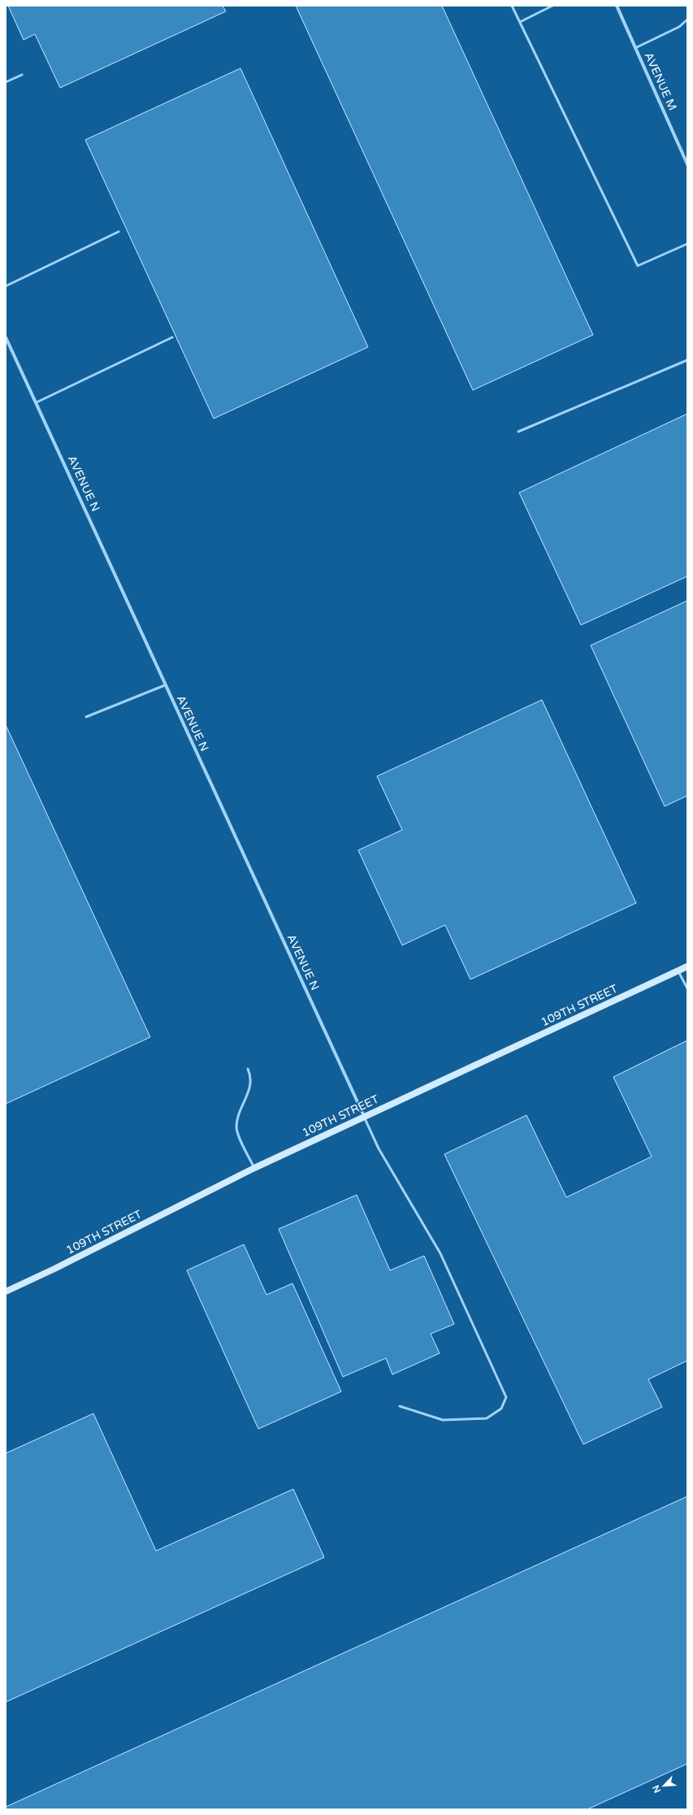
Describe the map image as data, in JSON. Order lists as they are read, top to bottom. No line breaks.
{"streets":{"street":["AVENUE M","AVENUE N","109TH STREET"]},"crossings":[["AVENUE N","109TH STREET"]],"north":"bottom left"}
